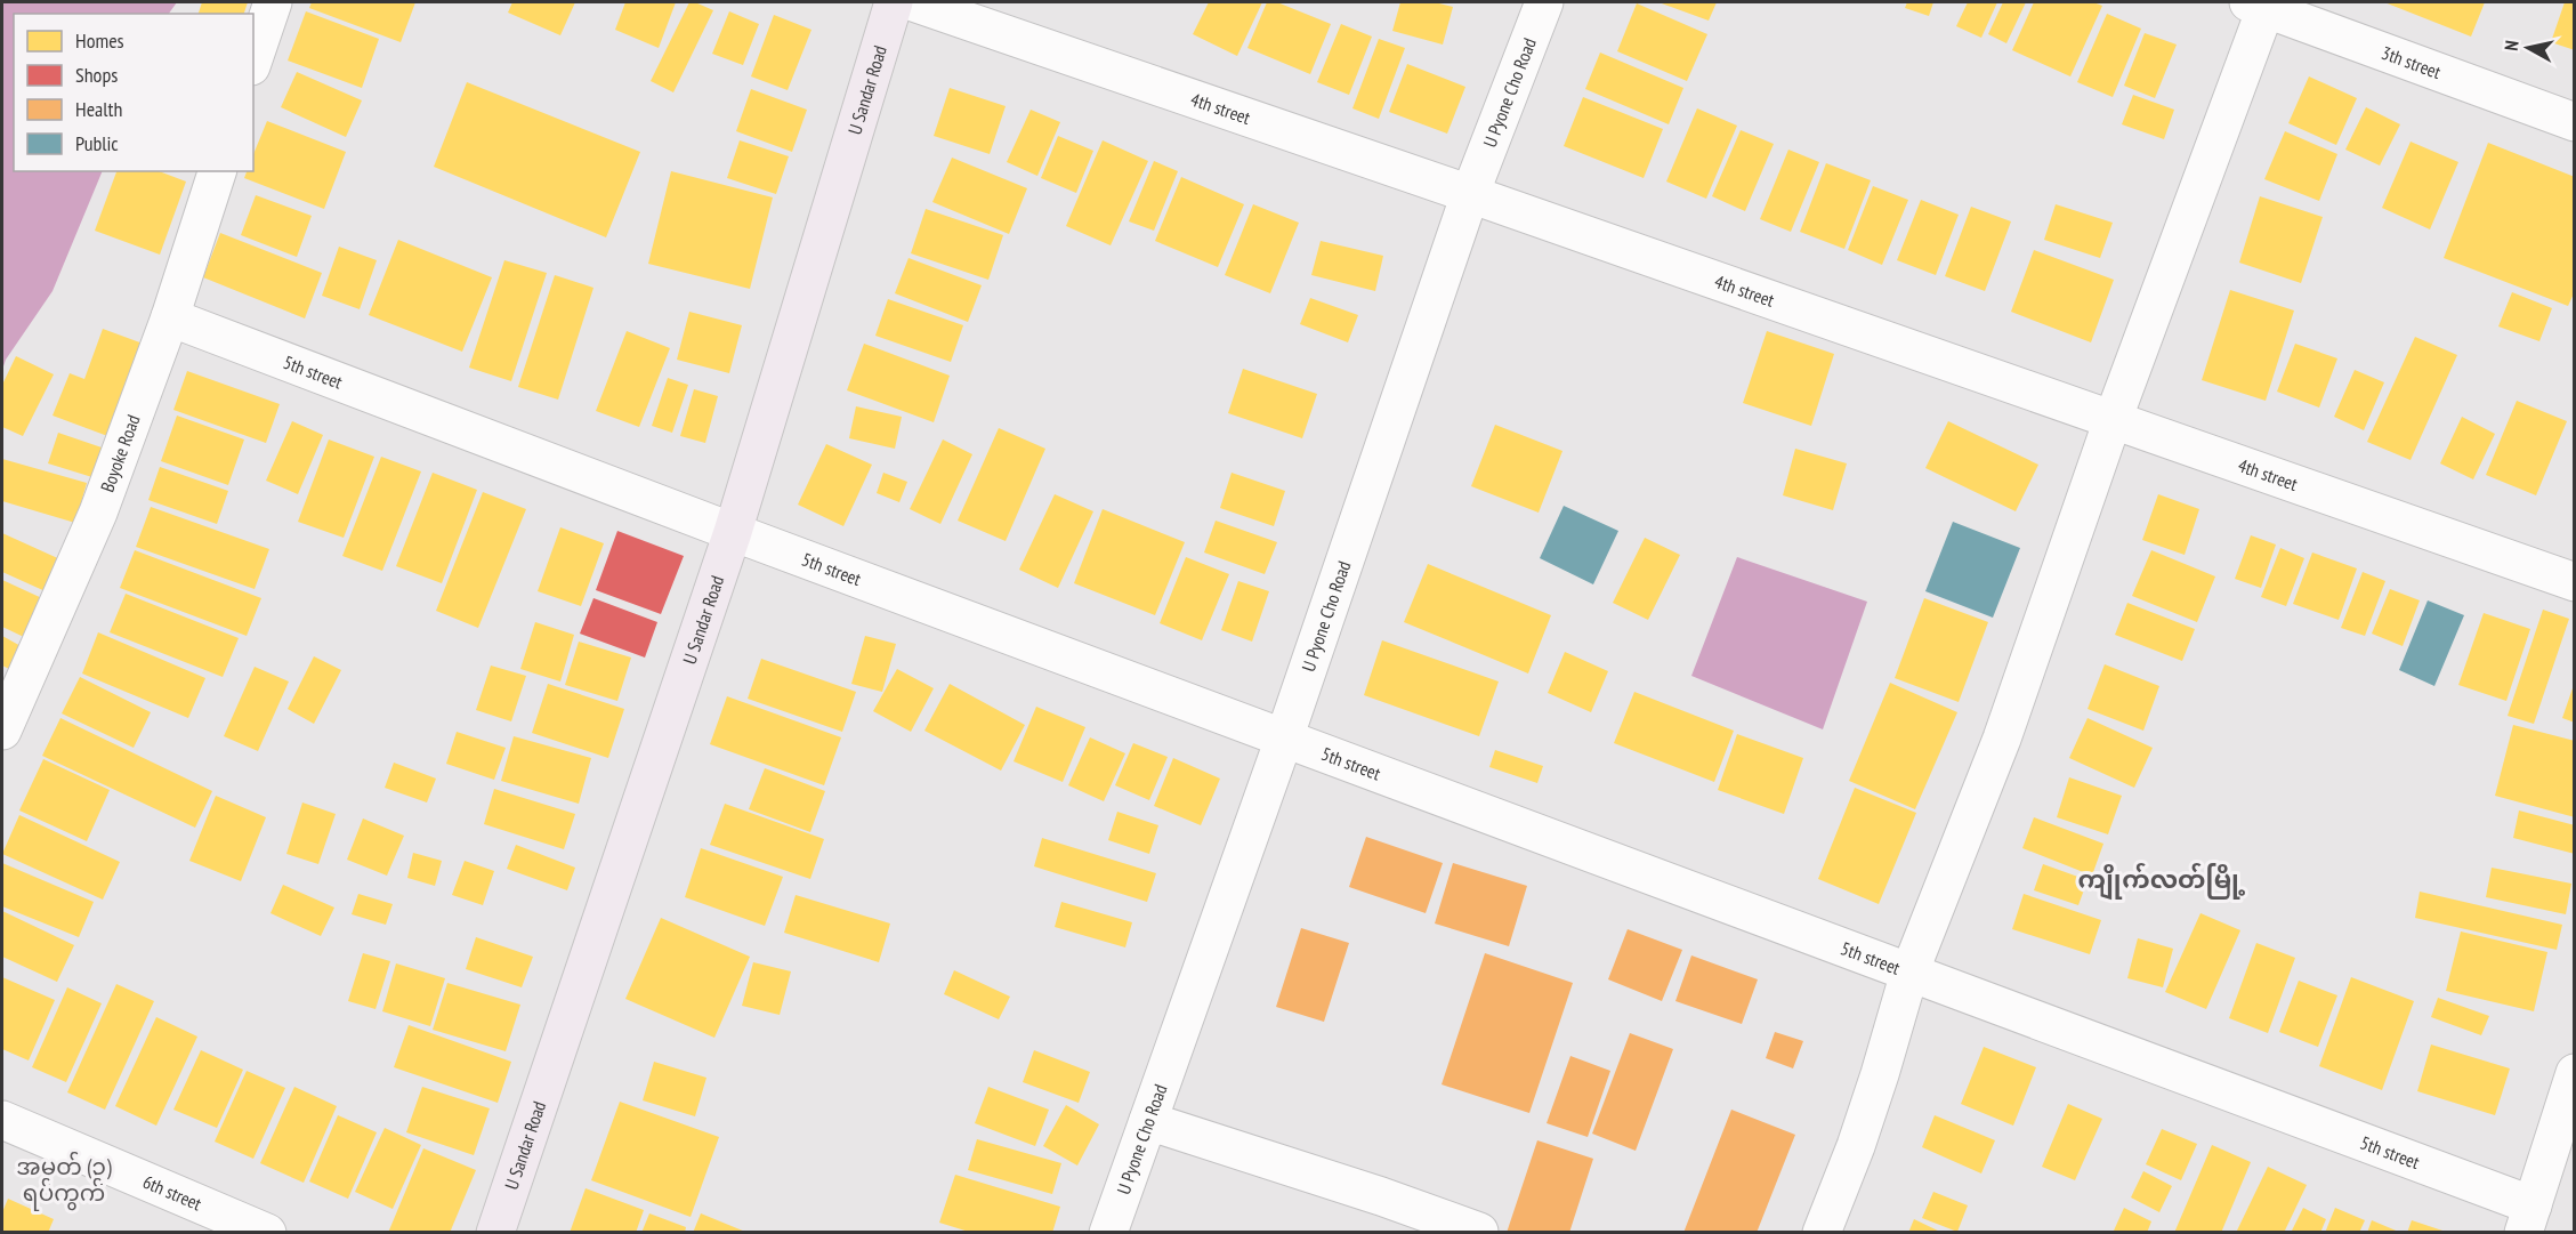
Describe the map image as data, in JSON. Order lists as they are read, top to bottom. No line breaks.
{"streets":{"main road":["U Sandar Road"],"street":["3th street","U Pyone Cho Road","4th street","5th street","Boyoke Road","6th street"]},"crossings":[["U Sandar Road","5th street"],["U Pyone Cho Road","4th street"],["U Pyone Cho Road","5th street"],["5th street","Boyoke Road"]],"districts":["ကျိုက်လတ်မြို့","အမှတ် (၃) ရပ်ကွက်"],"legend":["Homes","Shops","Health","Public"],"north":"left"}
